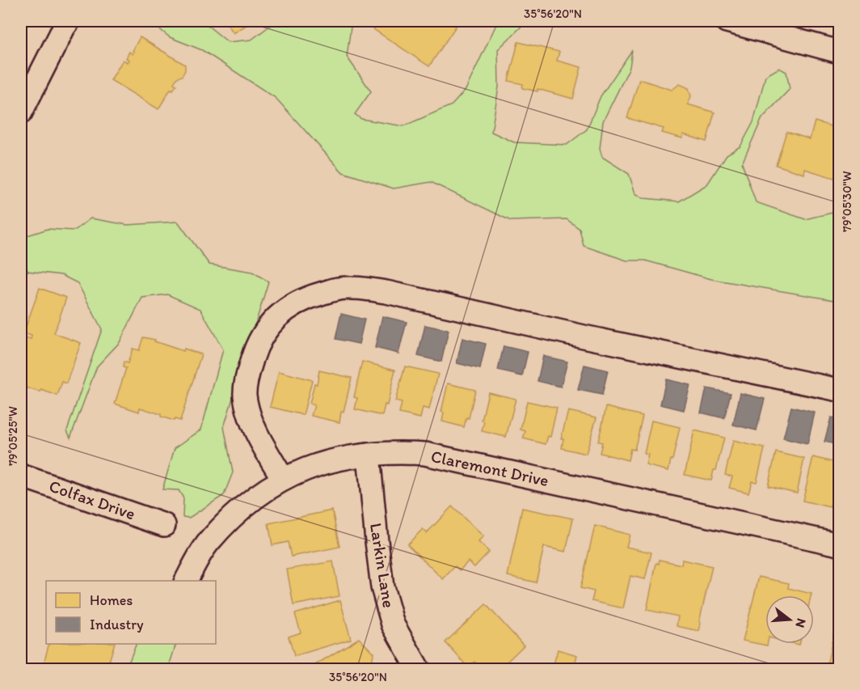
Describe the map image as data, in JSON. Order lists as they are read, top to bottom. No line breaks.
{"streets":{"street":["Claremont Drive","Colfax Drive","Larkin Lane"]},"crossings":[["Claremont Drive","Larkin Lane"]],"legend":["Homes","Industry"],"north":"right","coordinates":["35°56'20\"N","79°05'30\"W","79°05'25\"W"]}
